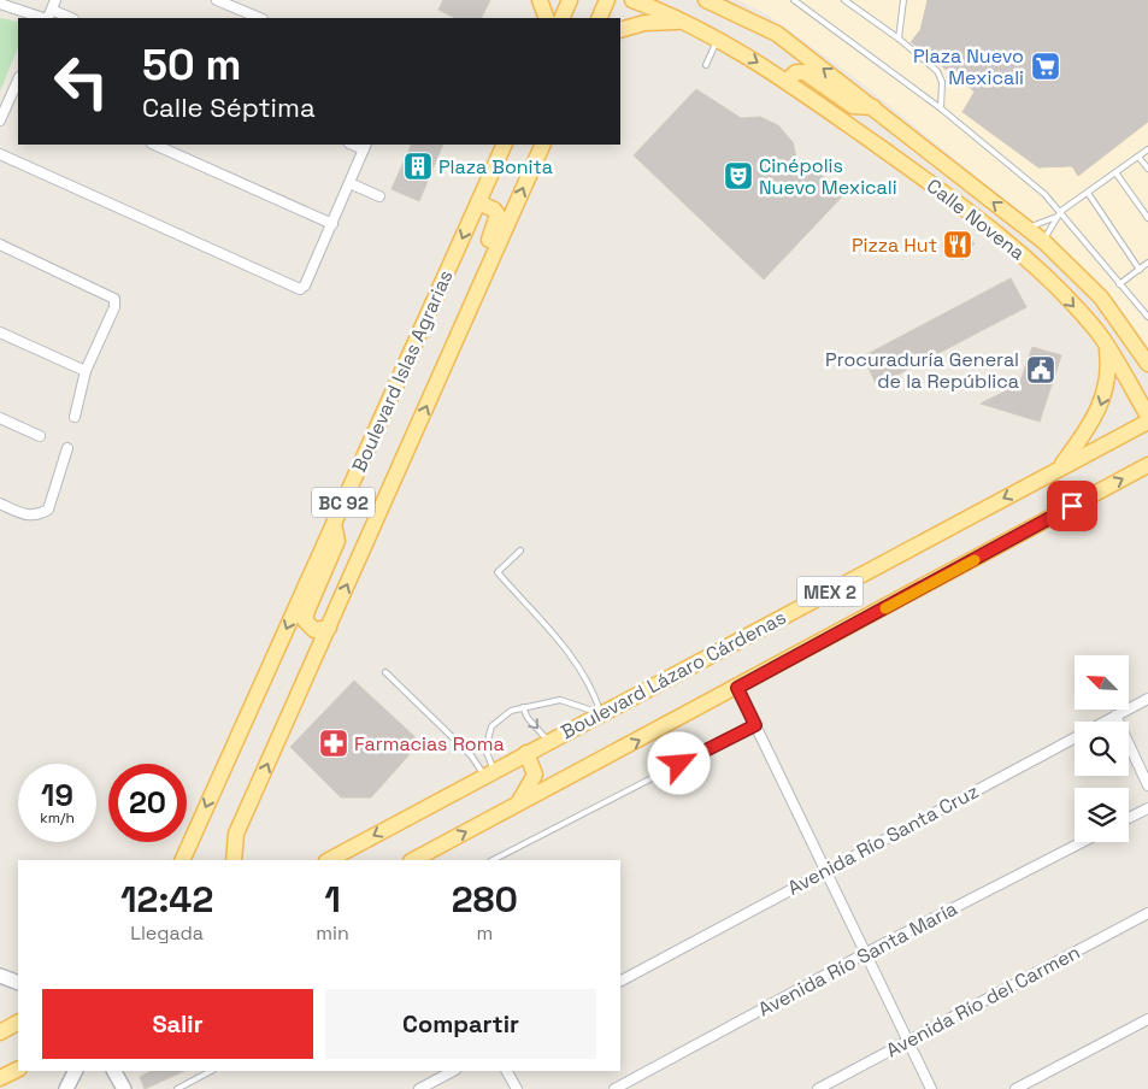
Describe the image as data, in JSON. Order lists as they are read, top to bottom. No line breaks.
{"streets":{"main road":["Calle Novena","Boulevard Islas Agrarias","BC 92","MEX 2","Boulevard Lázaro Cárdenas"],"street":["Avenida Río Santa Cruz","Avenida Río Santa María","Avenida Río del Carmen"]},"places":{"supermarket":["Plaza Nuevo Mexicali"],"building":["Plaza Bonita"],"theatre":["Cinépolis Nuevo Mexicali"],"restaurant":["Pizza Hut"],"public building":["Procuraduría General de la República"],"pharmacy":["Farmacias Roma"]},"north":"top left","page":{"turn":["50 m","Calle Séptima"],"speed":"19 km/h","limit":"20","eta":["12:42","Llegada","1","min","280","m"],"buttons":["Salir","Compartir"]}}
